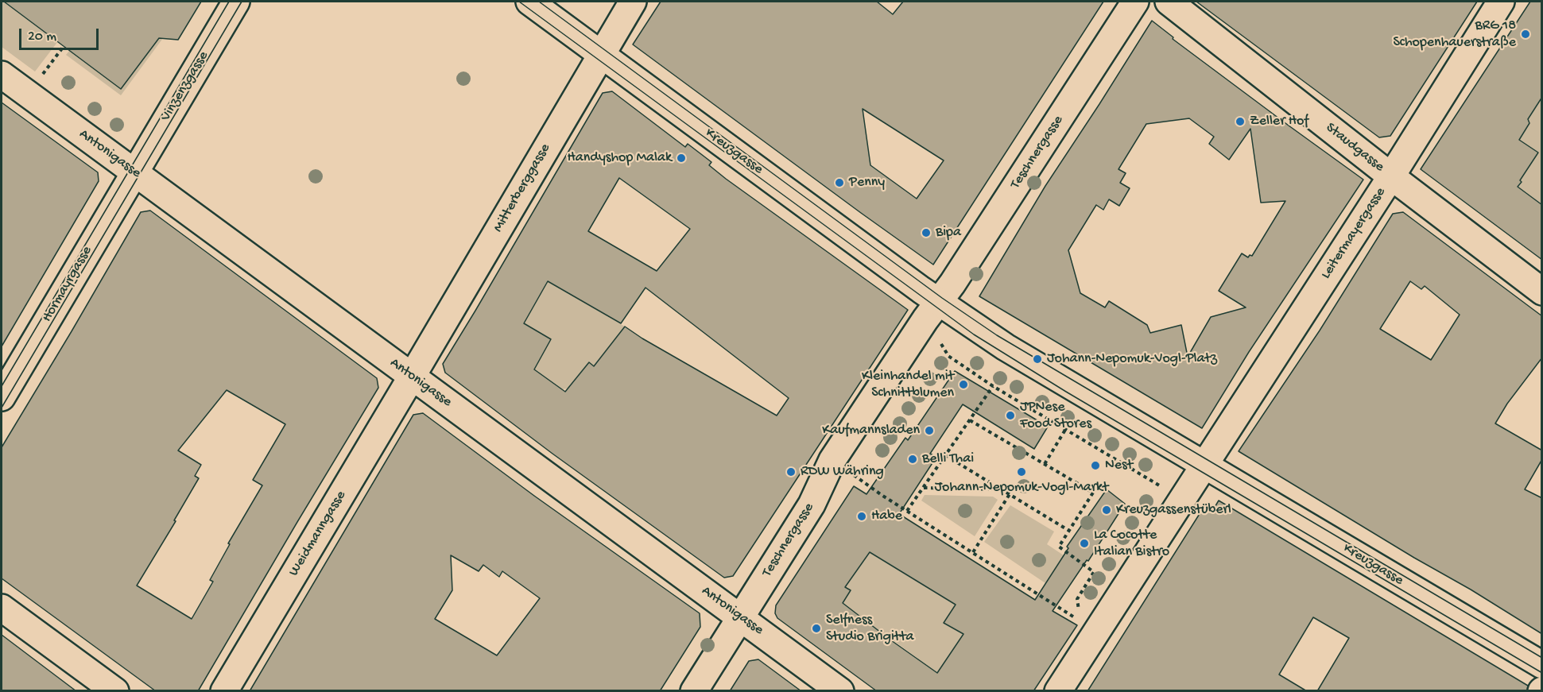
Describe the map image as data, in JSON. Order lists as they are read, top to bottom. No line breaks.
{"streets":{"street":["Vinzenzgasse","Staudgasse","Kreuzgasse","Teschnergasse","Antonigasse","Mitterberggasse","Leitermayergasse","Hormayrgasse","Weidmanngasse"]},"crossings":[["Vinzenzgasse","Antonigasse"],["Vinzenzgasse","Hormayrgasse"],["Staudgasse","Leitermayergasse"],["Kreuzgasse","Teschnergasse"],["Kreuzgasse","Mitterberggasse"],["Kreuzgasse","Leitermayergasse"],["Teschnergasse","Antonigasse"],["Antonigasse","Mitterberggasse"],["Antonigasse","Hormayrgasse"],["Antonigasse","Weidmanngasse"],["Mitterberggasse","Weidmanngasse"]],"places":["BRG 18 Schopenhauerstraße","Zeller Hof","Handyshop Malak","Penny","Bipa","Johann-Nepomuk-Vogl-Platz","Kleinhandel mit Schnittblumen","JPNese Food Stores","Kaufmannsladen","Belli Thai","Nest","RDW Währing","Johann-Nepomuk-Vogl-Markt","Kreuzgassenstüberl","Habe","La Cocotte Italian Bistro","Selfness Studio Brigitta"],"scale_bar":"20 m"}
